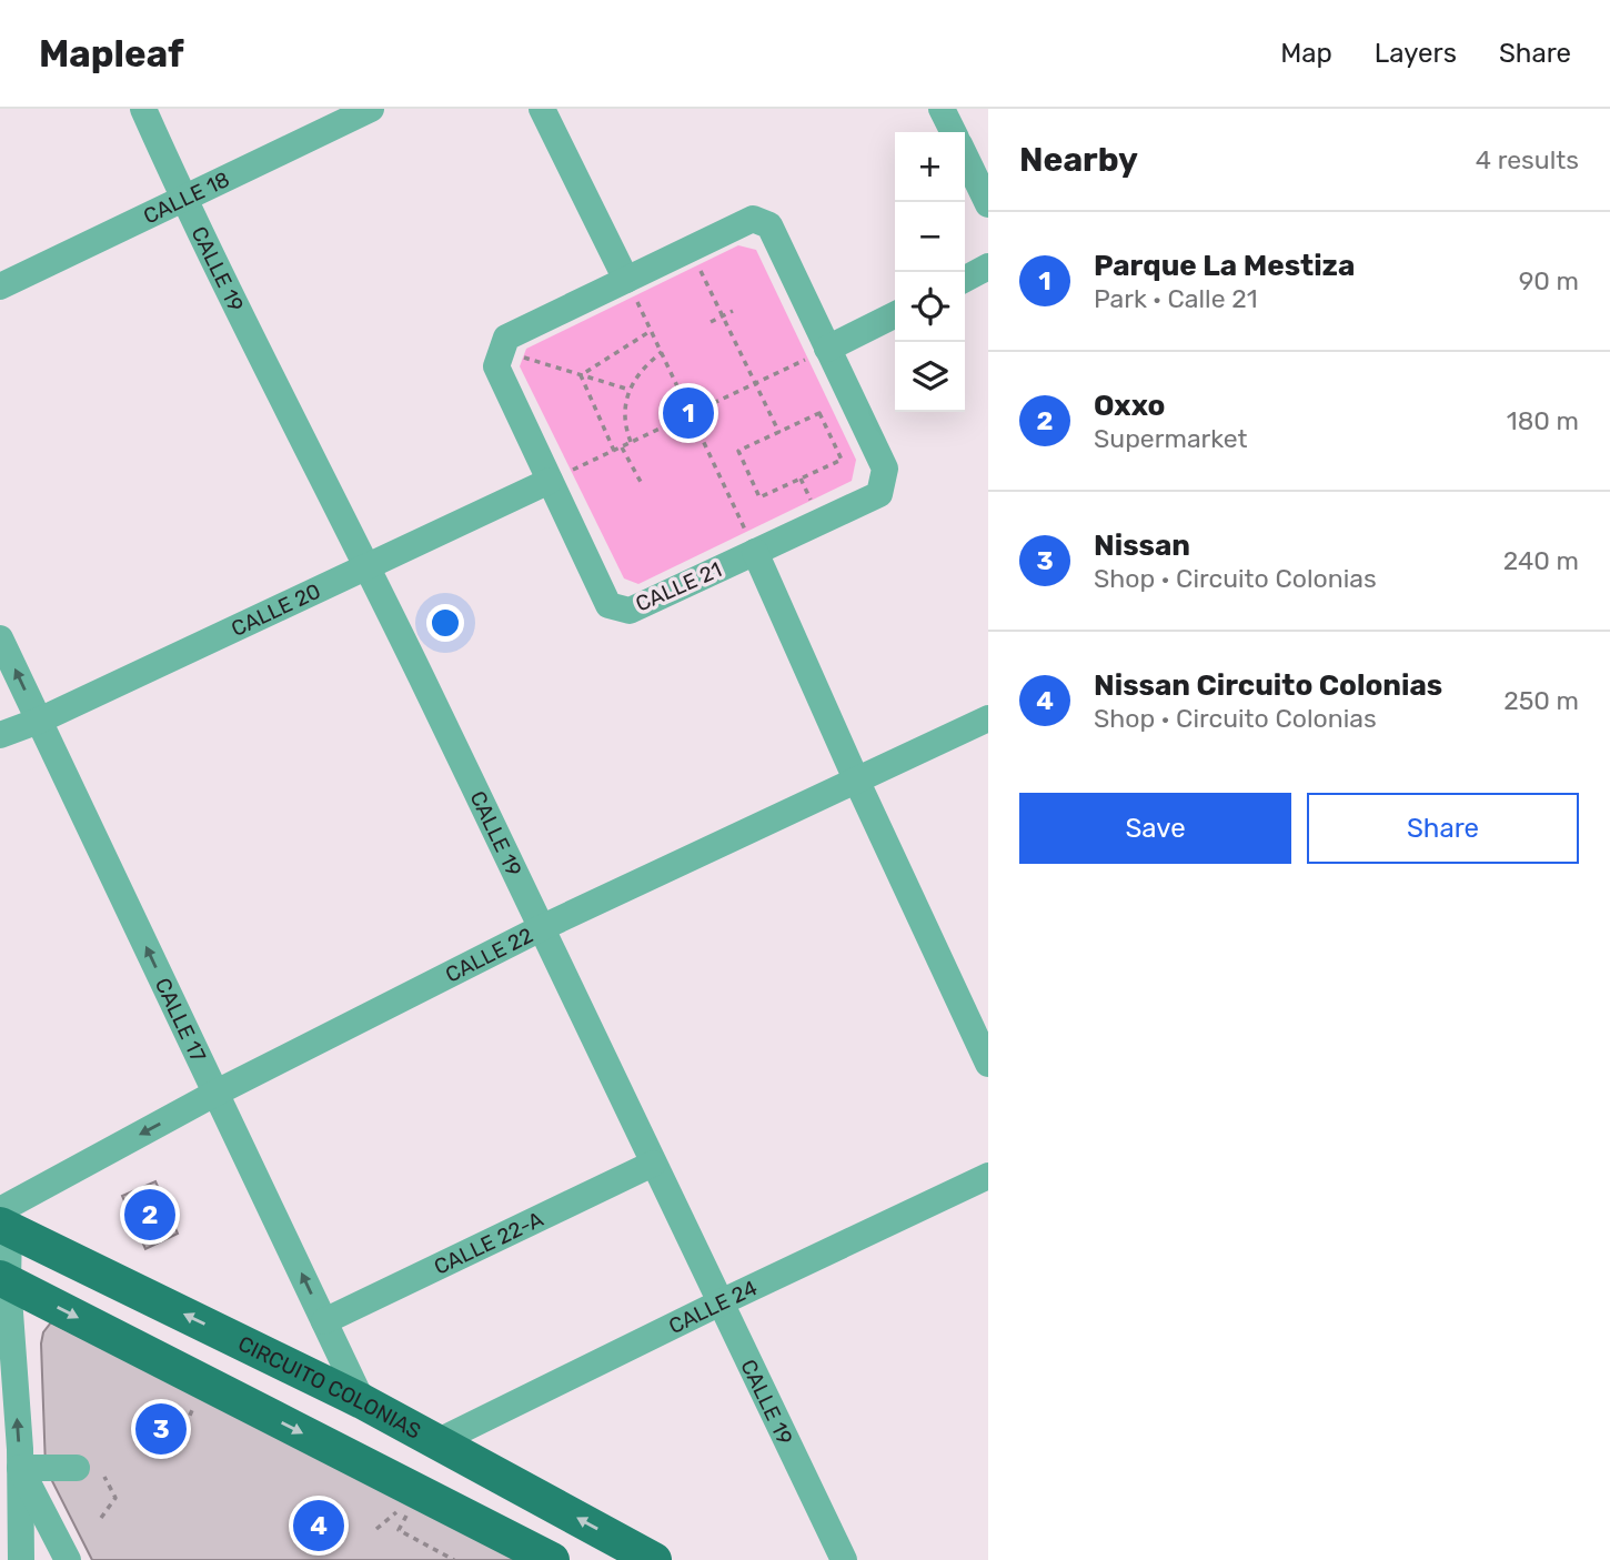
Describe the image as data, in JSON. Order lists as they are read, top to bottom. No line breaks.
{"streets":{"main road":["CIRCUITO COLONIAS"],"street":["CALLE 18","CALLE 19","CALLE 21","CALLE 20","CALLE 22","CALLE 17","CALLE 22-A","CALLE 24"]},"crossings":[["CALLE 18","CALLE 19"],["CALLE 19","CALLE 20"],["CALLE 19","CALLE 22"],["CALLE 19","CALLE 22-A"],["CALLE 19","CALLE 24"],["CALLE 21","CALLE 20"],["CALLE 20","CALLE 17"],["CALLE 22","CALLE 17"],["CALLE 22","CIRCUITO COLONIAS"],["CALLE 17","CALLE 22-A"],["CALLE 17","CIRCUITO COLONIAS"],["CALLE 24","CIRCUITO COLONIAS"]],"one_way":["CALLE 17"],"page":{"header":"Mapleaf","nav":["Map","Layers","Share"],"heading":["Nearby","4 results"],"map_buttons":["+","−"],"list":[{"mark":"1","name":"Parque La Mestiza","note":"Park · Calle 21","value":"90 m"},{"mark":"2","name":"Oxxo","note":"Supermarket","value":"180 m"},{"mark":"3","name":"Nissan","note":"Shop · Circuito Colonias","value":"240 m"},{"mark":"4","name":"Nissan Circuito Colonias","note":"Shop · Circuito Colonias","value":"250 m"}],"pins":["1","2","3","4"],"buttons":["Save","Share"]}}
